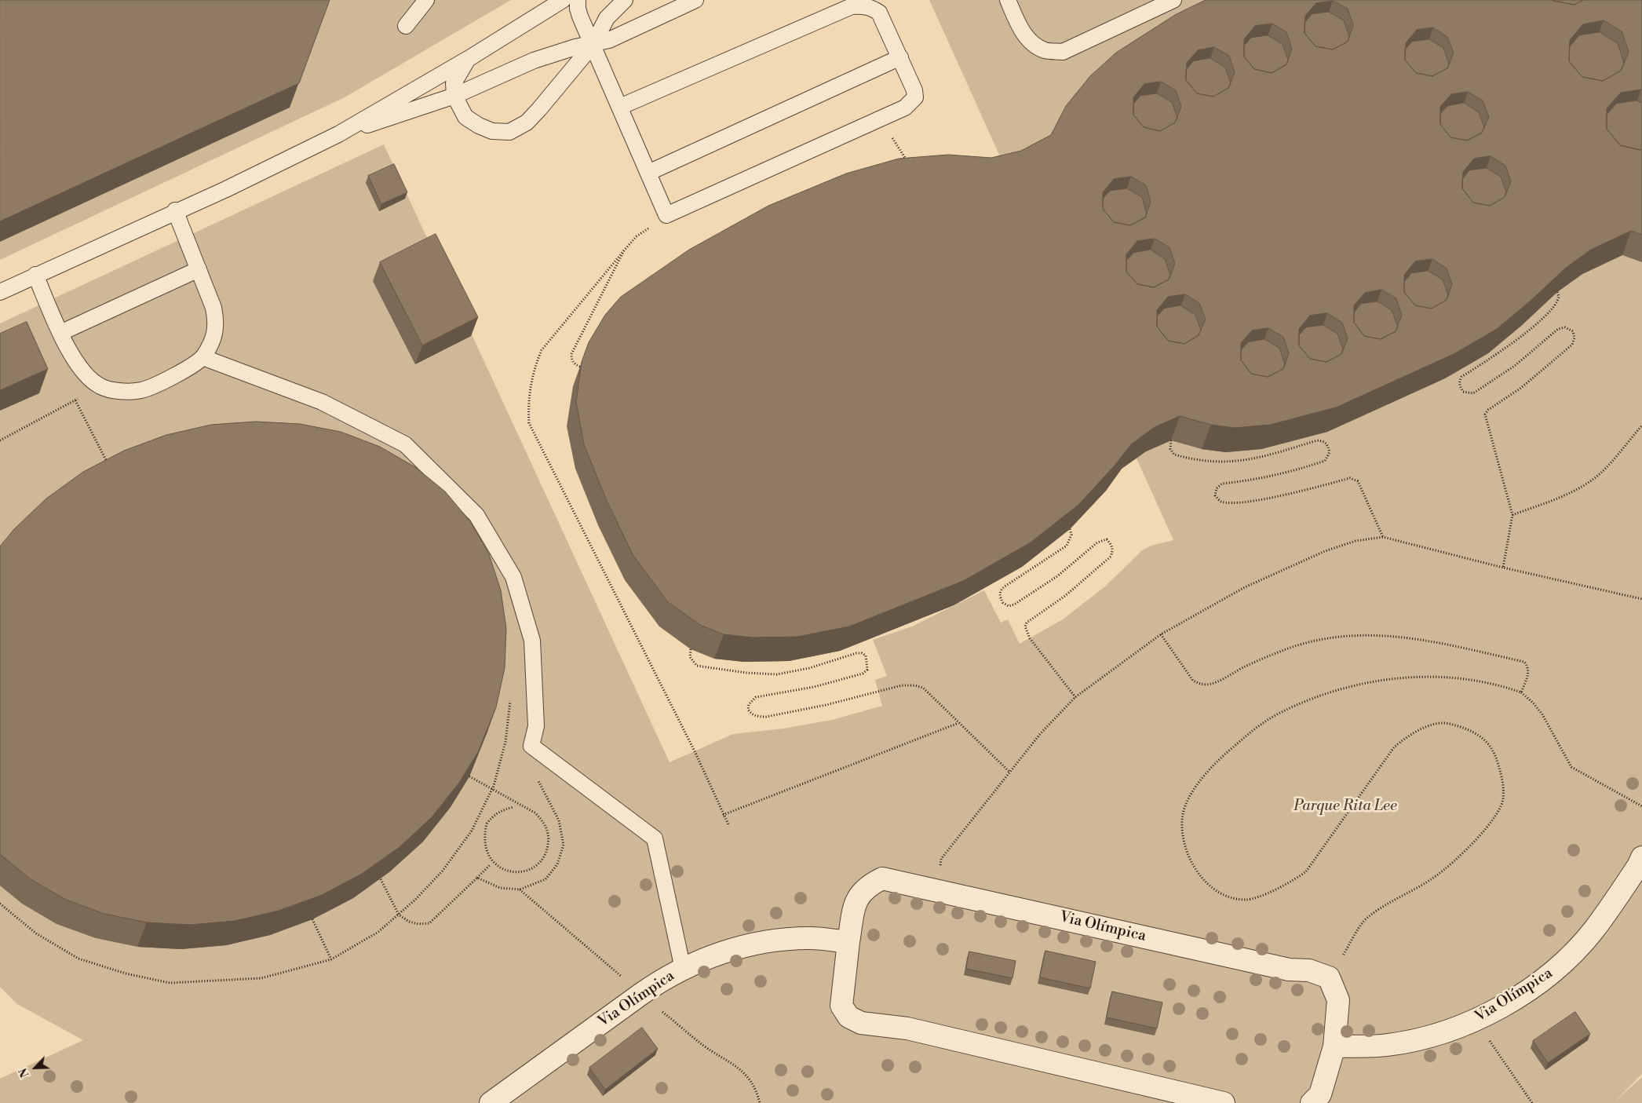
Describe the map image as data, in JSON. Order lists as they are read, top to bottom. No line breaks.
{"streets":{"street":["Via Olímpica"]},"parks":["Parque Rita Lee"],"north":"bottom left"}
